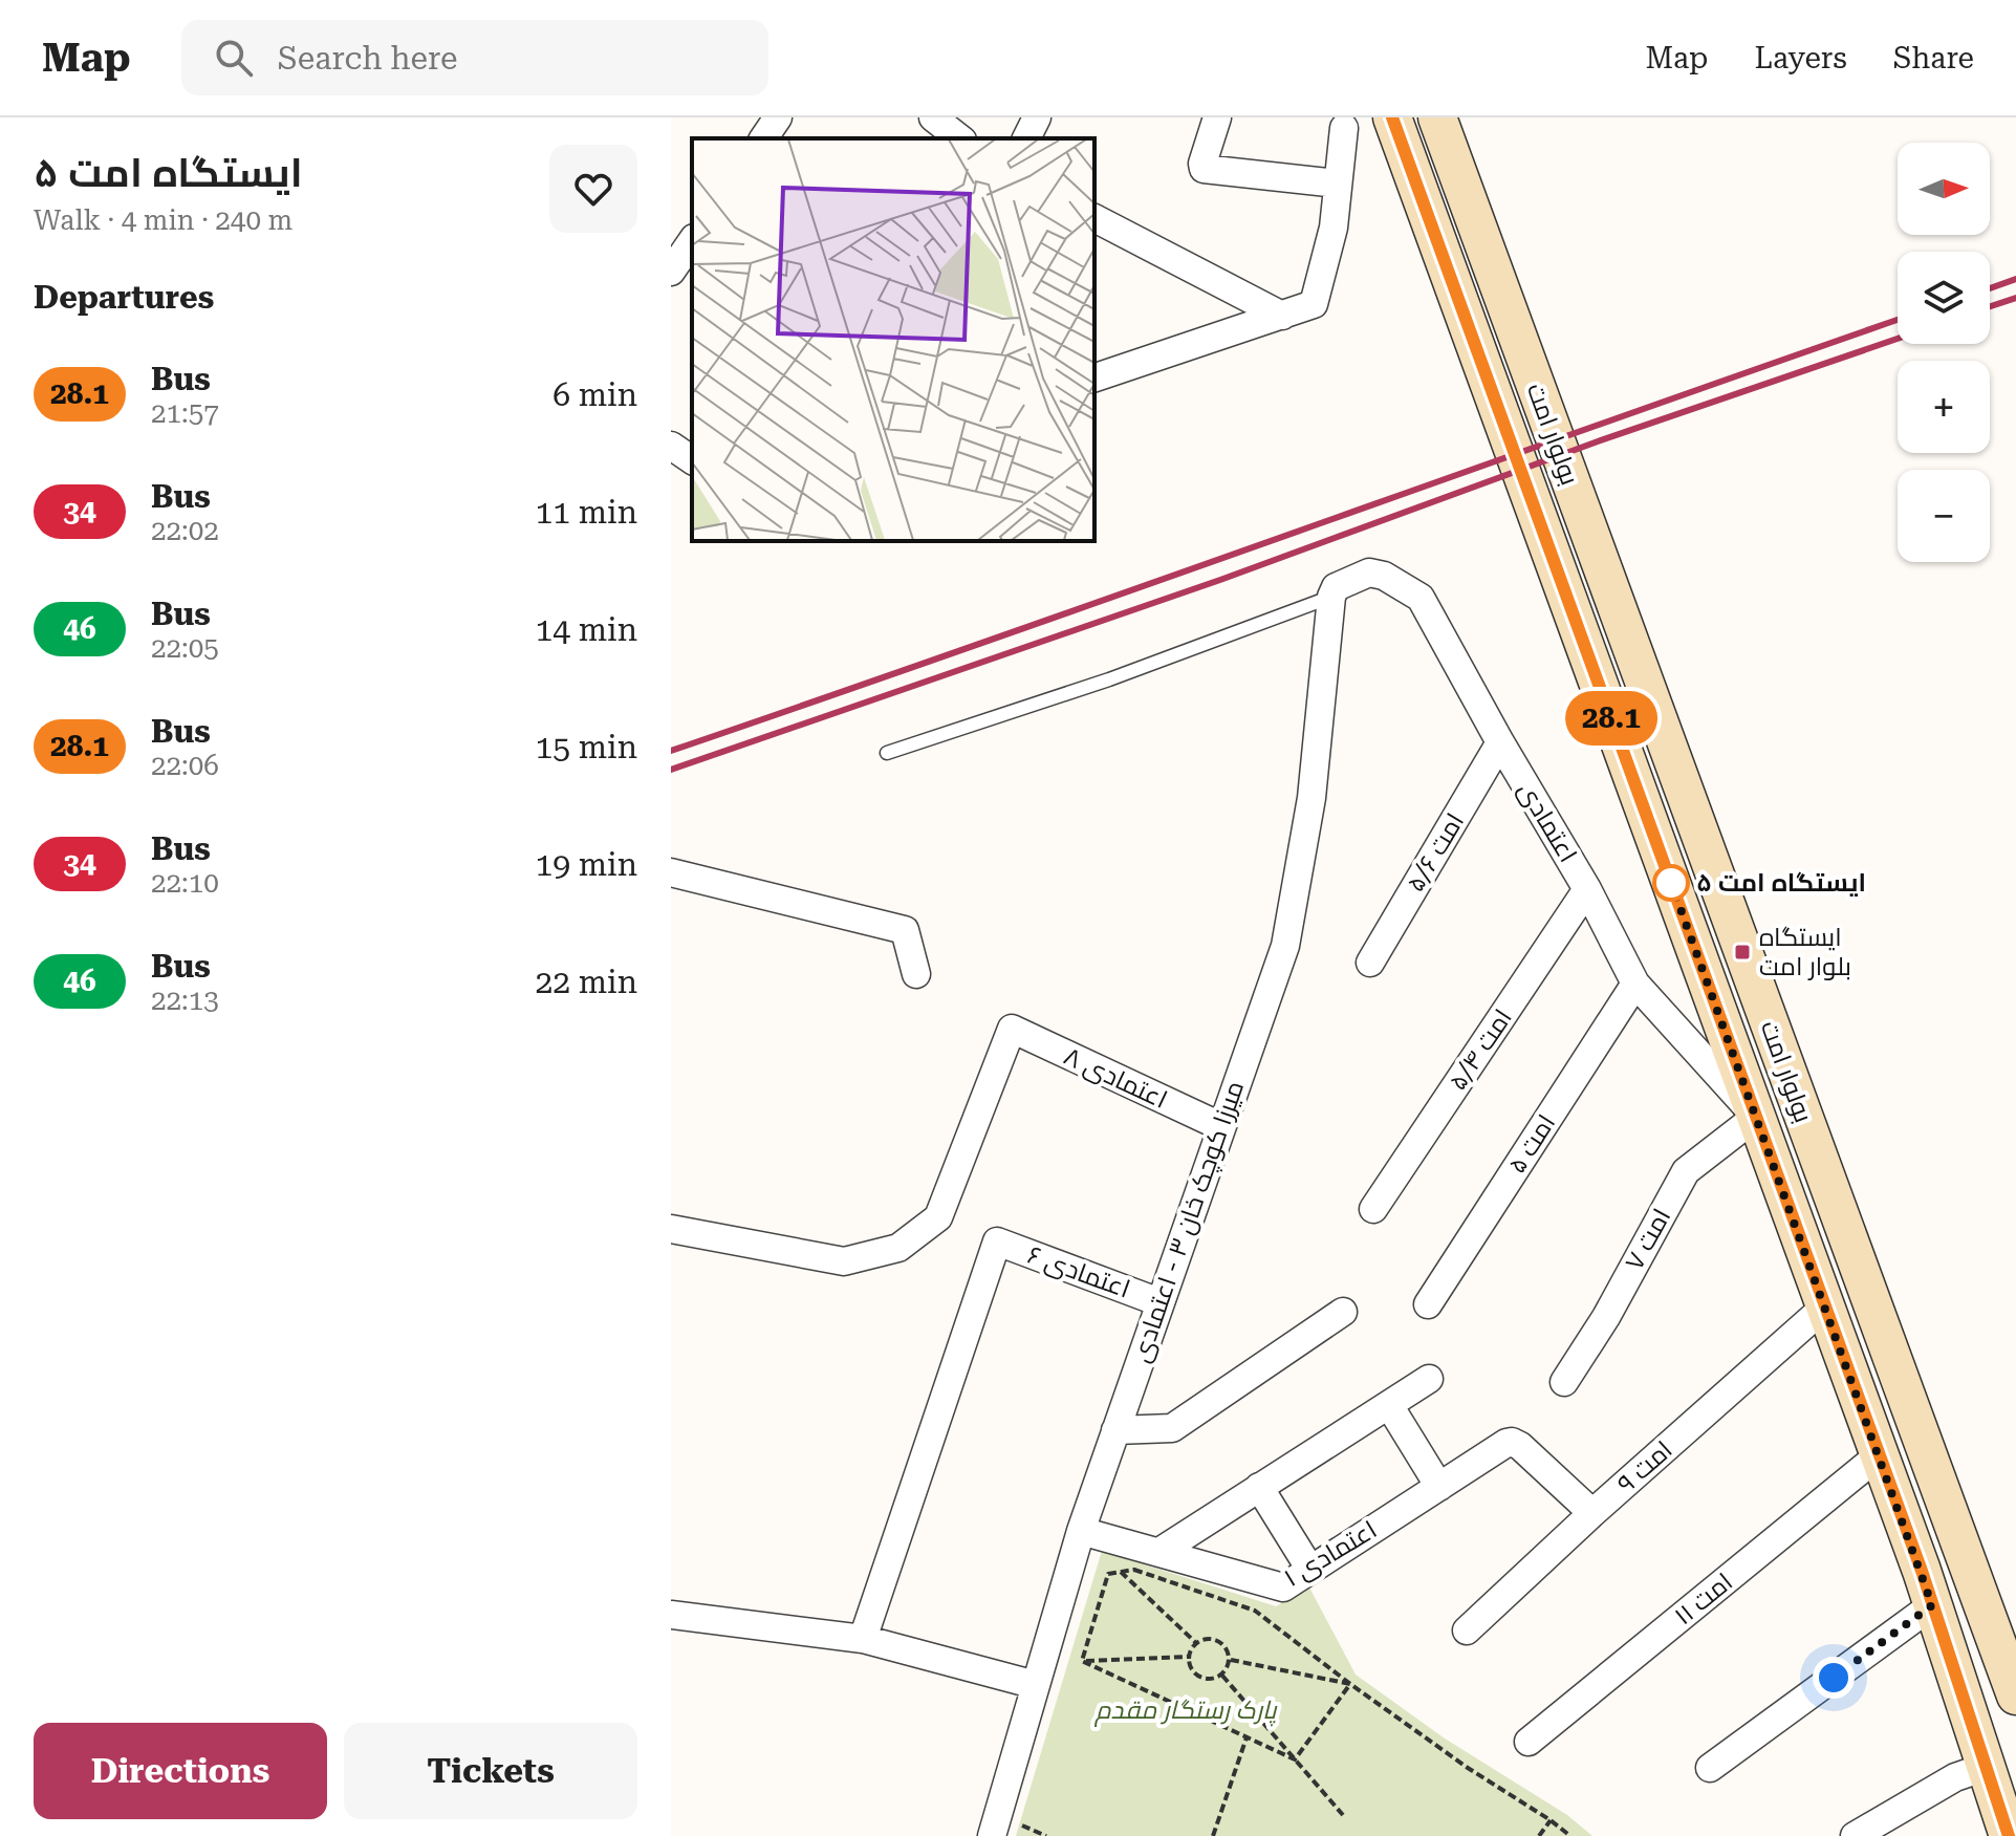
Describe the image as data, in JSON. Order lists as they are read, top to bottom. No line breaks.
{"streets":{"main road":["بولوار امت"],"street":["اعتمادی","امت ۵/۶","امت ۵/۴","اعتمادی ۸","امت ۵","میرزا کوچک خان ۳ - اعتمادی","امت ۷","اعتمادی ۶","امت ۹","اعتمادی ۱","امت ۱۱"]},"crossings":[["بولوار امت","اعتمادی"],["بولوار امت","امت ۷"],["بولوار امت","امت ۹"],["بولوار امت","امت ۱۱"],["اعتمادی","امت ۵/۶"],["اعتمادی","امت ۵/۴"],["اعتمادی","امت ۵"],["اعتمادی","میرزا کوچک خان ۳ - اعتمادی"],["اعتمادی","امت ۷"],["اعتمادی ۸","میرزا کوچک خان ۳ - اعتمادی"],["میرزا کوچک خان ۳ - اعتمادی","اعتمادی ۶"],["میرزا کوچک خان ۳ - اعتمادی","اعتمادی ۱"],["امت ۹","اعتمادی ۱"]],"parks":["پارک رستگار مقدم"],"places":{"other":["ایستگاه امت ۵"],"transit":["ایستگاه بلوار امت"]},"lines":["bus line 28.1"],"north":"right","page":{"header":"Map","search":"Search here","nav":["Map","Layers","Share"],"heading":[["ایستگاه امت ۵","Walk · 4 min · 240 m"],"Departures"],"on_map":"28.1","map_buttons":["+","−"],"list":[{"mark":"28.1","name":"Bus","note":"21:57","value":"6 min"},{"mark":"34","name":"Bus","note":"22:02","value":"11 min"},{"mark":"46","name":"Bus","note":"22:05","value":"14 min"},{"mark":"28.1","name":"Bus","note":"22:06","value":"15 min"},{"mark":"34","name":"Bus","note":"22:10","value":"19 min"},{"mark":"46","name":"Bus","note":"22:13","value":"22 min"}],"buttons":["Directions","Tickets"]}}
